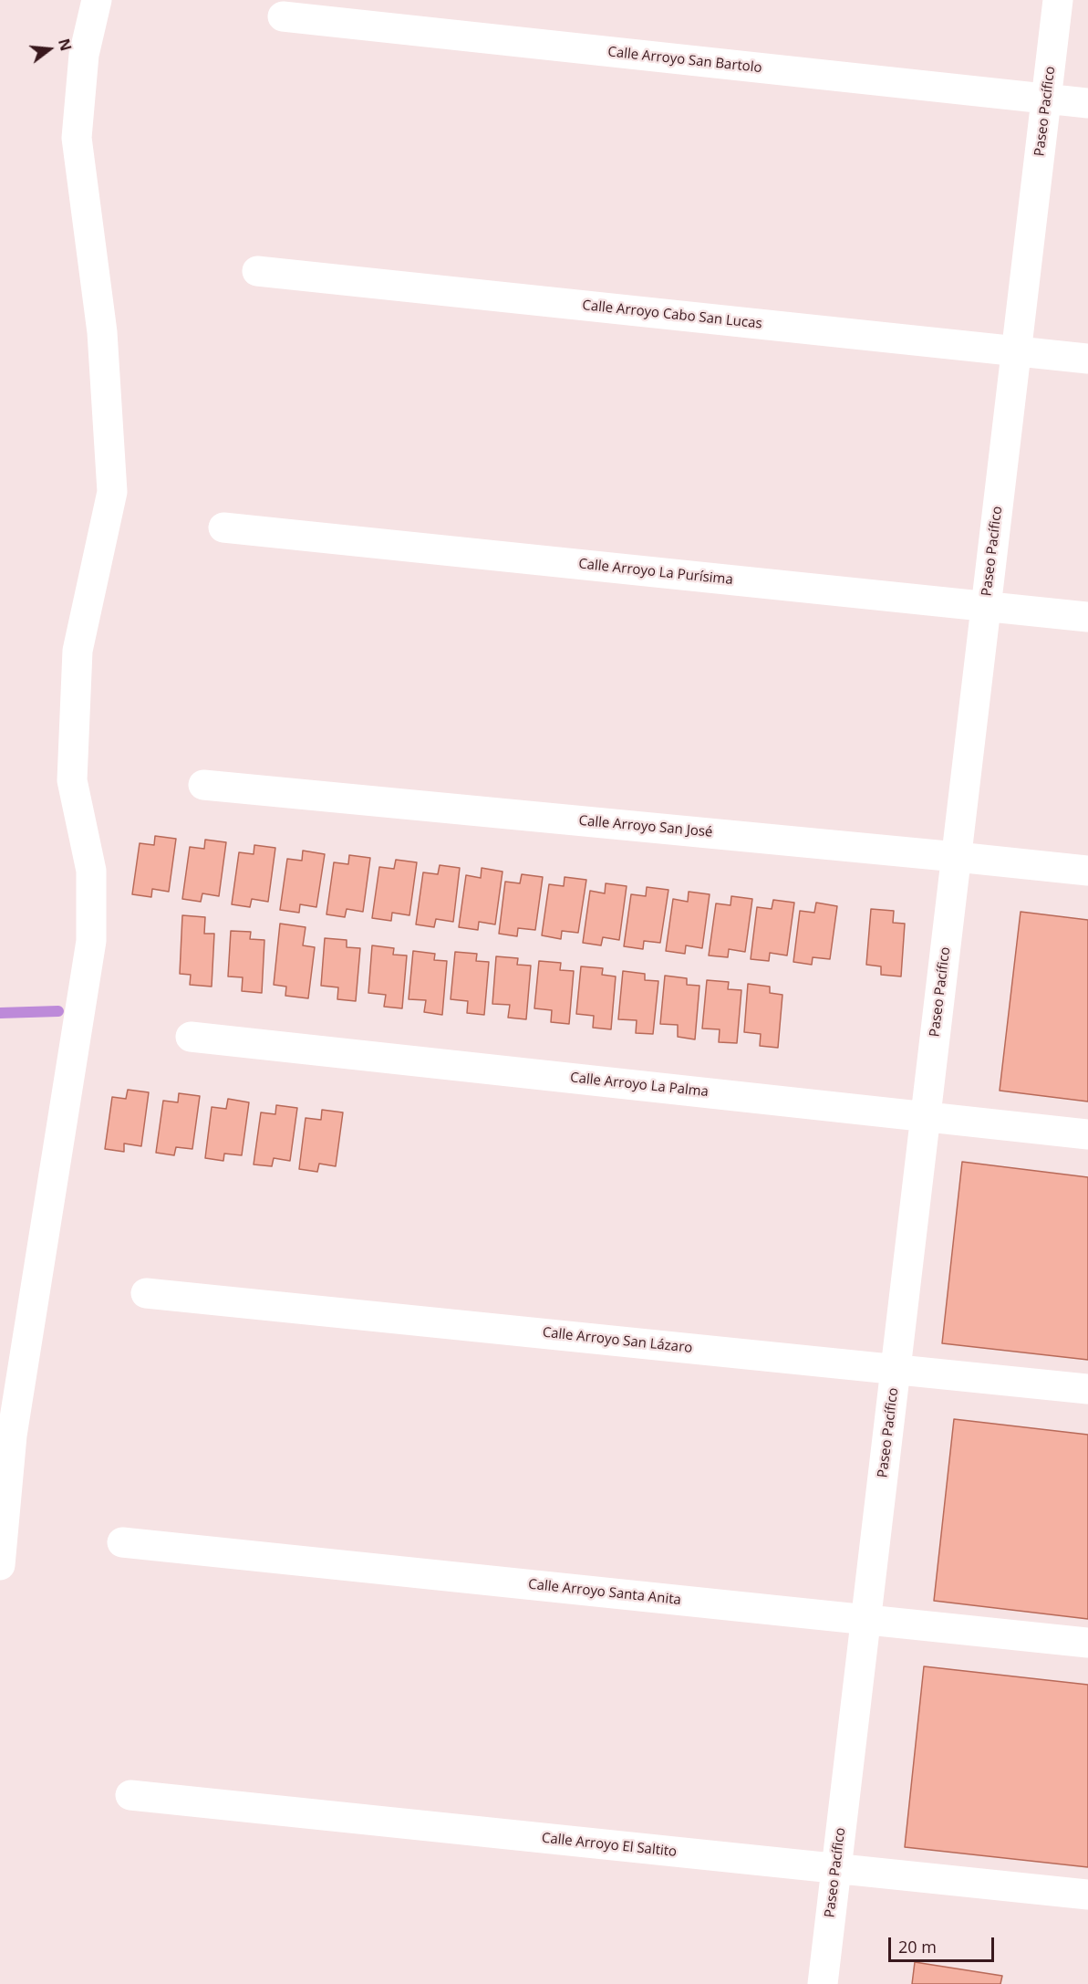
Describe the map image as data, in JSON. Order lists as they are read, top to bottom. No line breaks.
{"streets":{"street":["Calle Arroyo San Bartolo","Paseo Pacífico","Calle Arroyo Cabo San Lucas","Calle Arroyo La Purísima","Calle Arroyo San José","Calle Arroyo La Palma","Calle Arroyo San Lázaro","Calle Arroyo Santa Anita","Calle Arroyo El Saltito"]},"crossings":[["Calle Arroyo San Bartolo","Paseo Pacífico"],["Paseo Pacífico","Calle Arroyo Cabo San Lucas"],["Paseo Pacífico","Calle Arroyo La Purísima"],["Paseo Pacífico","Calle Arroyo San José"],["Paseo Pacífico","Calle Arroyo La Palma"],["Paseo Pacífico","Calle Arroyo San Lázaro"],["Paseo Pacífico","Calle Arroyo Santa Anita"],["Paseo Pacífico","Calle Arroyo El Saltito"]],"scale_bar":"20 m","north":"right"}
